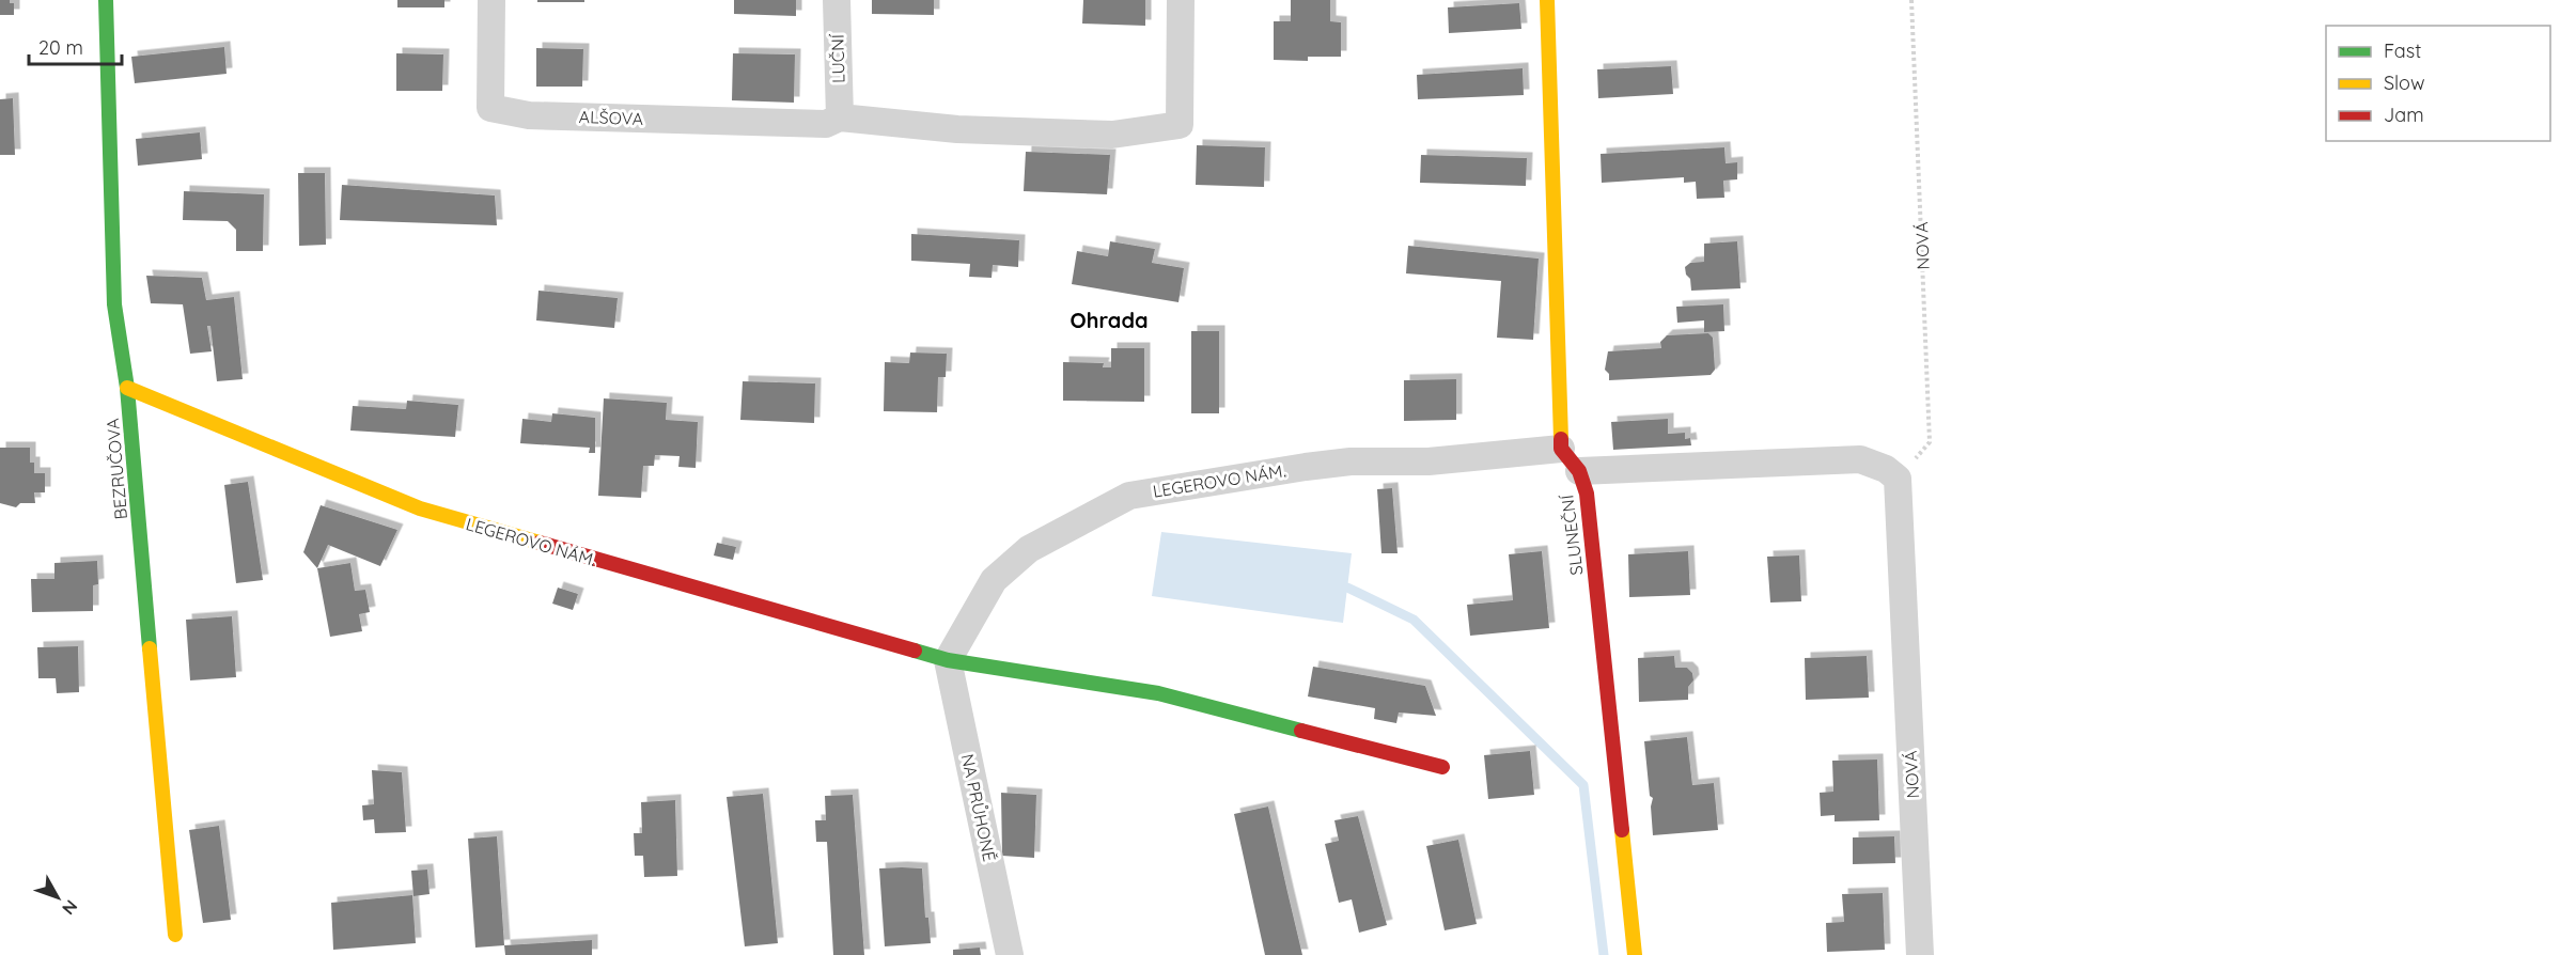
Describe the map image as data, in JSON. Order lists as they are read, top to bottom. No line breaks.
{"streets":{"street":["LUČNÍ","ALŠOVA","NOVÁ","BEZRUČOVA","LEGEROVO NÁM.","SLUNEČNÍ","NA PRŮHONĚ"]},"crossings":[["LUČNÍ","ALŠOVA"],["BEZRUČOVA","LEGEROVO NÁM."],["LEGEROVO NÁM.","SLUNEČNÍ"],["LEGEROVO NÁM.","NA PRŮHONĚ"]],"districts":["Ohrada"],"legend":["Fast","Slow","Jam"],"scale_bar":"20 m","north":"bottom right"}
